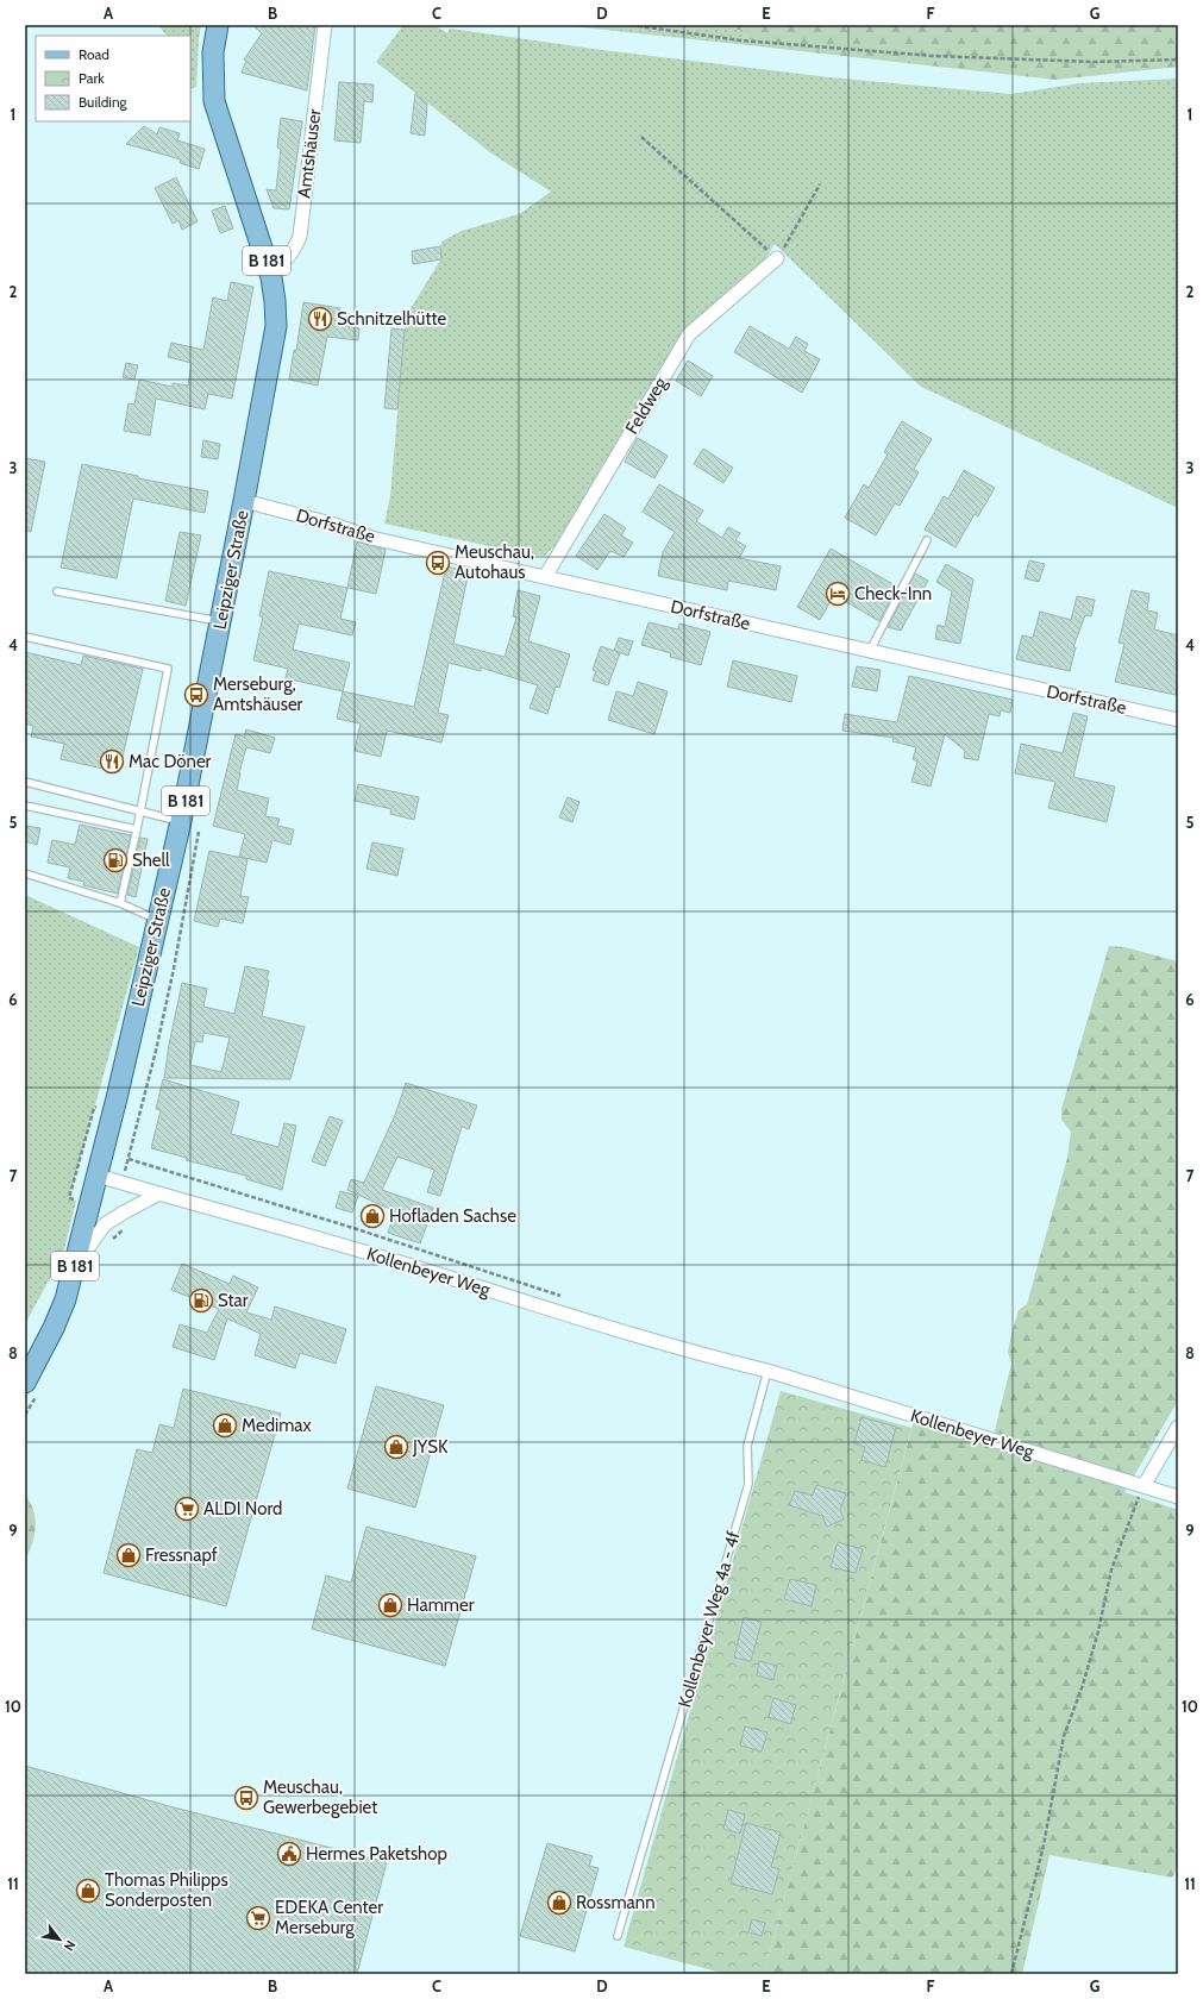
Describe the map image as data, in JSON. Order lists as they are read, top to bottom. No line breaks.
{"streets":{"main road":["B 181","Leipziger Straße"],"street":["Amtshäuser","Feldweg","Dorfstraße","Kollenbeyer Weg"],"lane":["Kollenbeyer Weg 4a - 4f"]},"crossings":[["Amtshäuser","B 181"],["B 181","Dorfstraße"],["B 181","Leipziger Straße"],["Feldweg","Dorfstraße"],["Dorfstraße","Leipziger Straße"],["Leipziger Straße","Kollenbeyer Weg"],["Kollenbeyer Weg","Kollenbeyer Weg 4a - 4f"]],"places":{"restaurant":["Schnitzelhütte","Mac Döner"],"bus stop":["Meuschau, Autohaus","Merseburg, Amtshäuser","Meuschau, Gewerbegebiet"],"hotel":["Check-Inn"],"fuel station":["Shell","Star"],"shop":["Hofladen Sachse","Medimax","JYSK","Fressnapf","Hammer","Thomas Philipps Sonderposten","Rossmann"],"supermarket":["ALDI Nord","EDEKA Center Merseburg"],"public building":["Hermes Paketshop"]},"legend":["Road","Park","Building"],"north":"bottom right","grid":{"columns":["A","B","C","D","E","F","G"],"rows":["1","2","3","4","5","6","7","8","9","10","11"]}}
